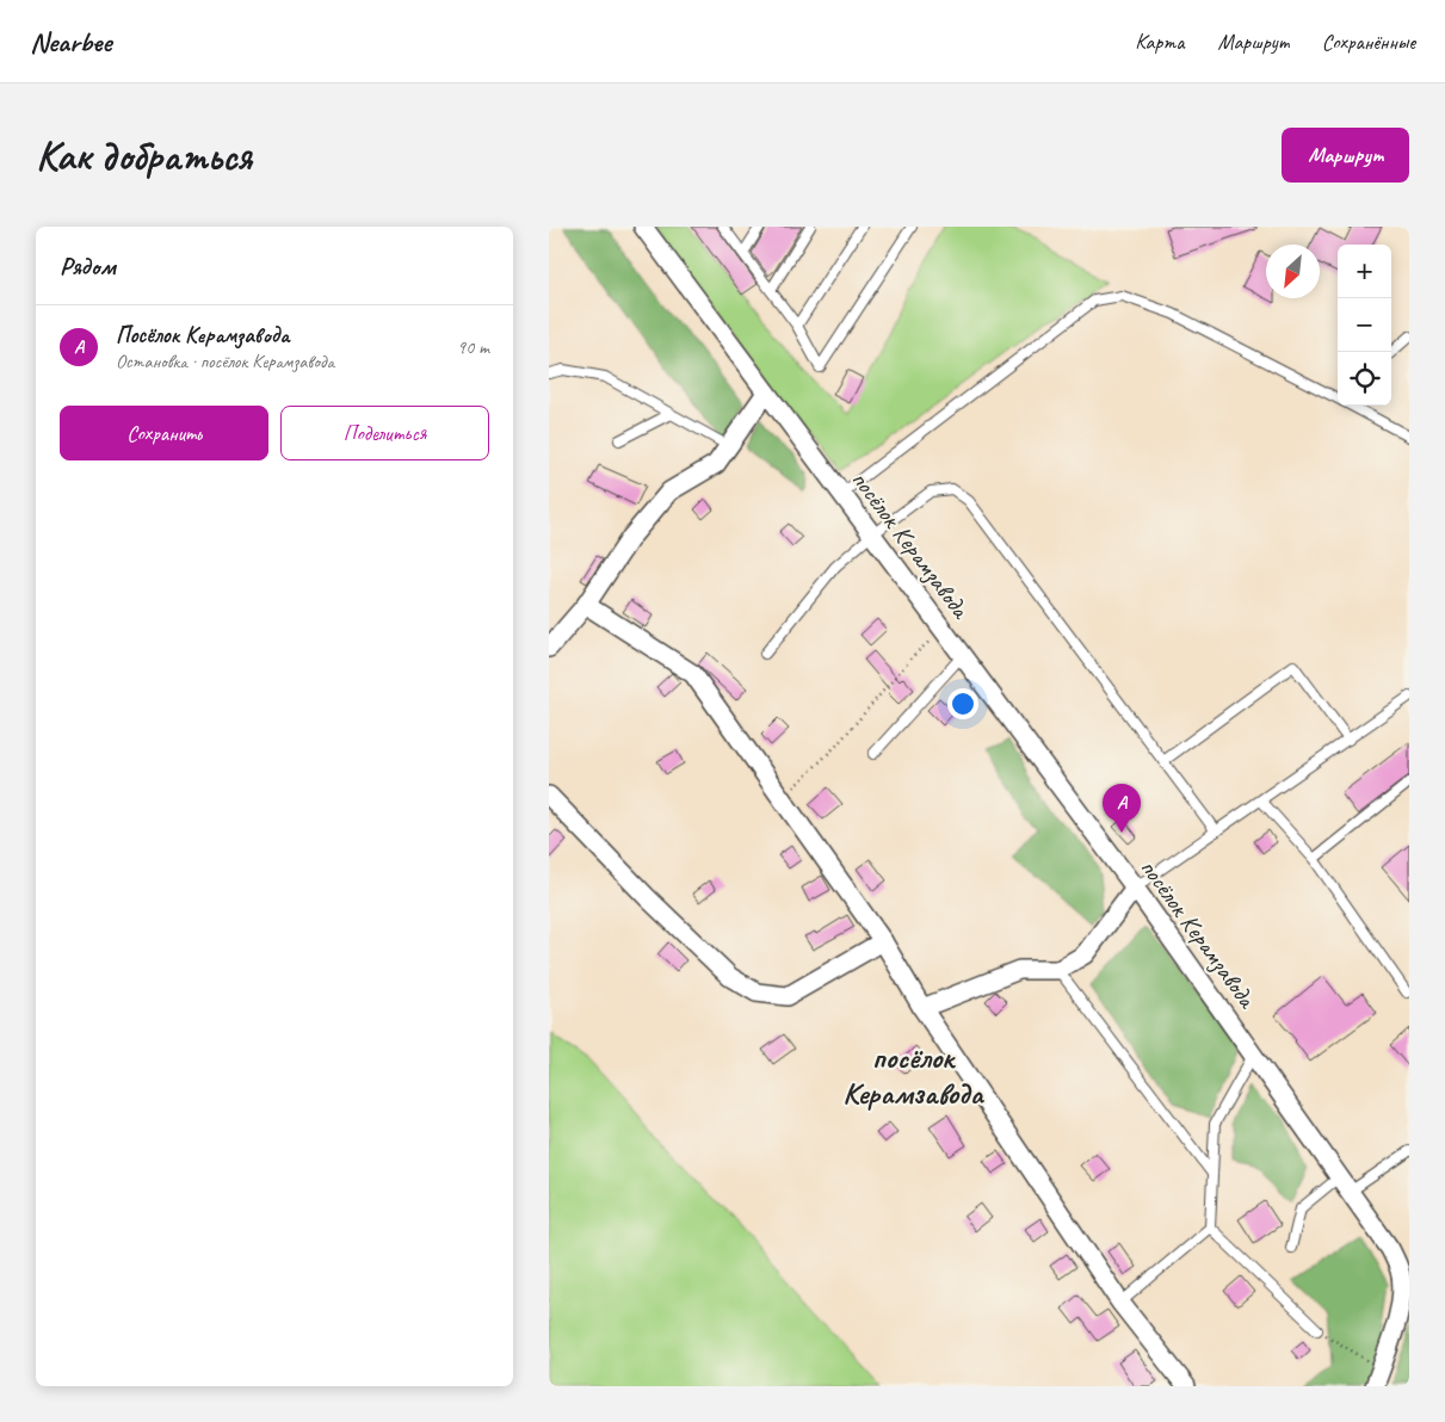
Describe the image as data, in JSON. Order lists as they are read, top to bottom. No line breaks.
{"streets":{"street":["посёлок Керамзавода"]},"districts":["посёлок Керамзавода"],"north":"bottom left","page":{"header":"Nearbee","nav":["Карта","Маршрут","Сохранённые"],"buttons":["Маршрут",["Сохранить","Поделиться"]],"title":"Как добраться","heading":"Рядом","map_buttons":["+","−"],"list":[{"mark":"A","name":"Посёлок Керамзавода","note":"Остановка · посёлок Керамзавода","value":"90 m"}],"pins":"A"}}
